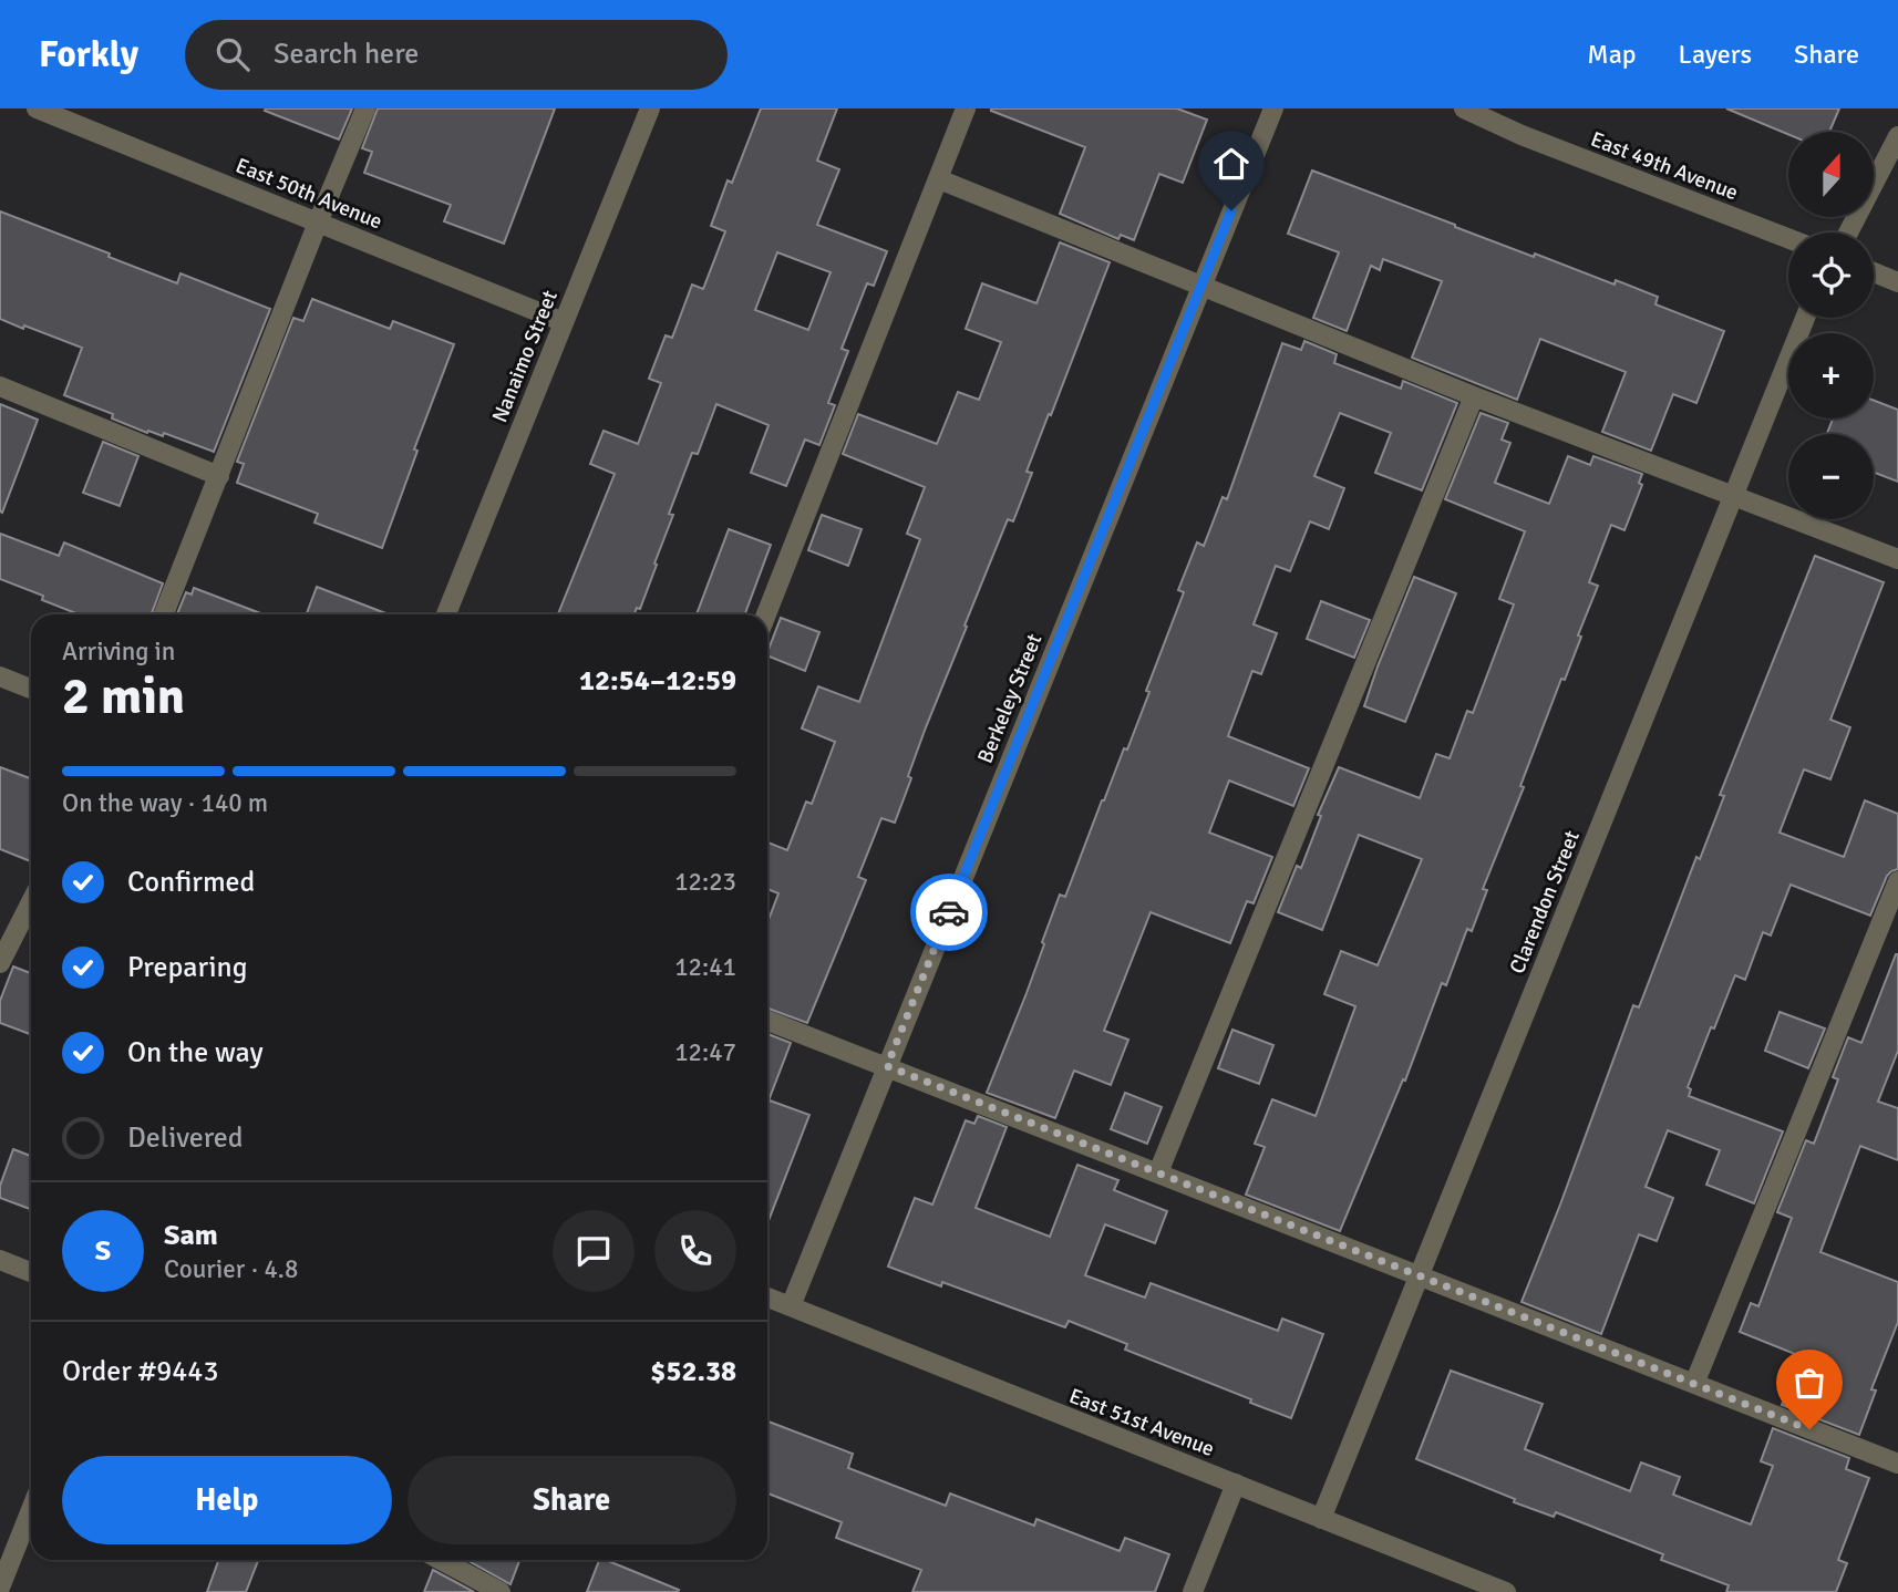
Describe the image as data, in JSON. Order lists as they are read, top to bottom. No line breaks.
{"streets":{"street":["East 49th Avenue","East 50th Avenue","Nanaimo Street","Berkeley Street","Clarendon Street","East 51st Avenue"]},"crossings":[["East 50th Avenue","Nanaimo Street"],["Berkeley Street","East 51st Avenue"],["Clarendon Street","East 51st Avenue"]],"north":"top","page":{"header":"Forkly","search":"Search here","nav":["Map","Layers","Share"],"map_buttons":["+","−"],"heading":["2 min","Arriving in","12:54–12:59"],"panel":["Sam","Courier · 4.8","Order #9443","$52.38"],"bar":"On the way · 140 m","list":[["Confirmed","12:23"],["Preparing","12:41"],["On the way","12:47"],"Delivered"],"round":"S","buttons":["Help","Share"]}}
